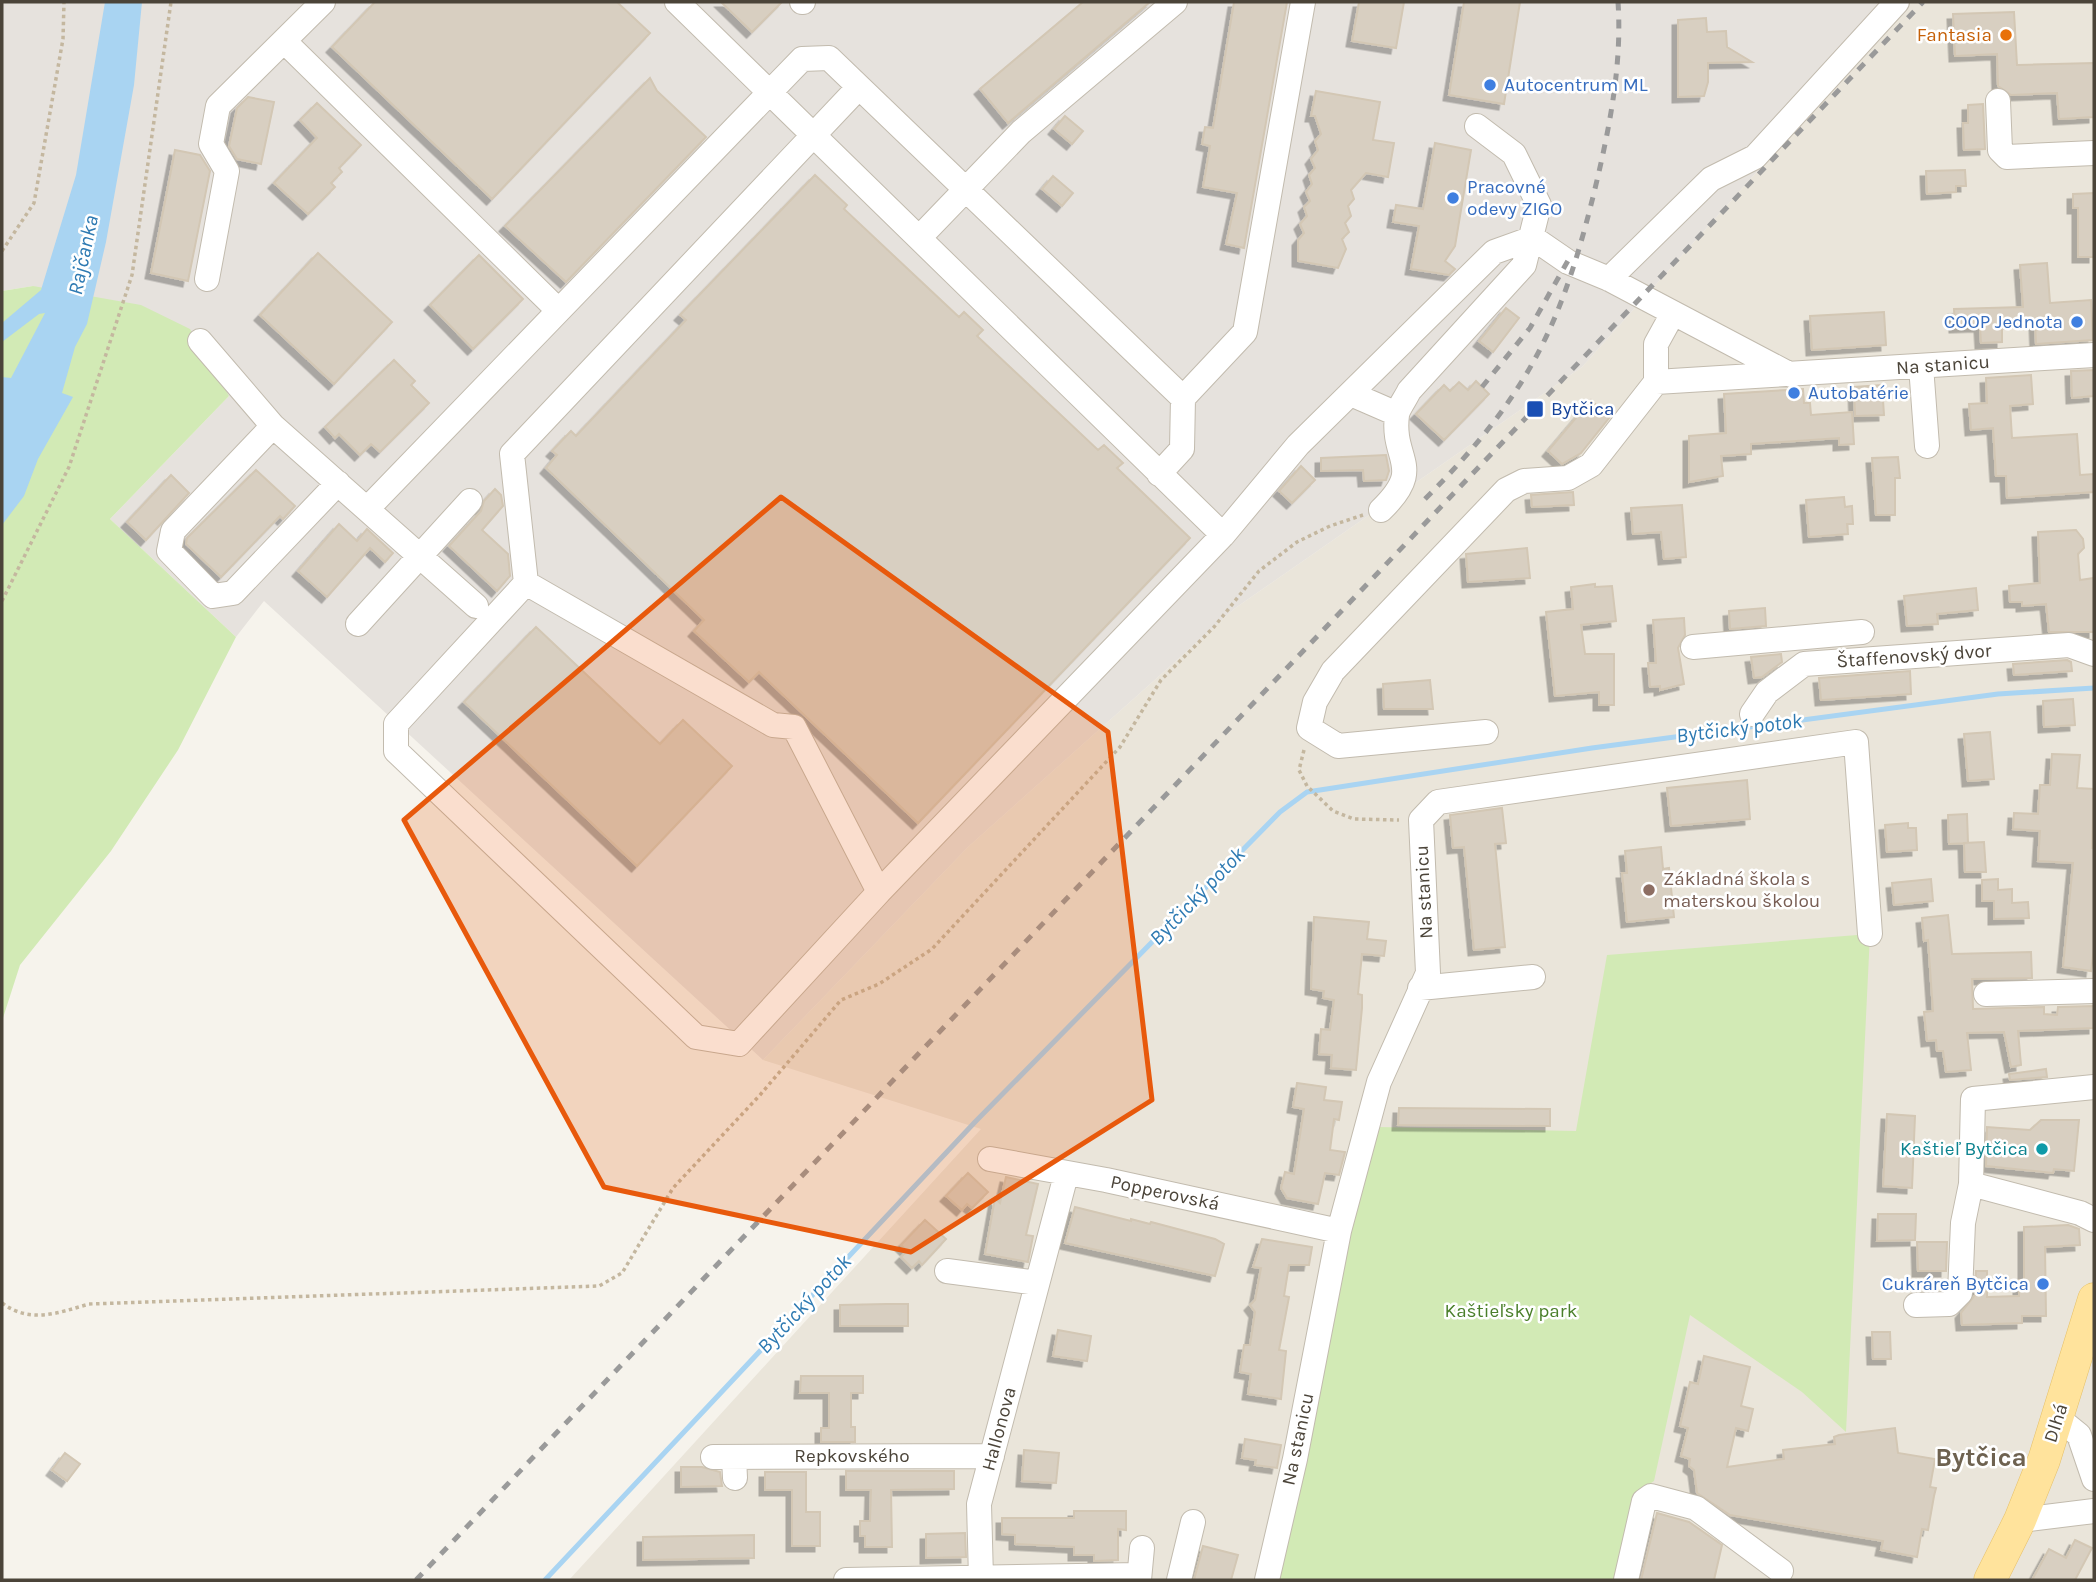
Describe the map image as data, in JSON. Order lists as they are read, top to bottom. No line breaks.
{"streets":{"main road":["Dlhá"],"street":["Na stanicu","Štaffenovský dvor","Popperovská","Hallonova","Repkovského"]},"crossings":[["Na stanicu","Popperovská"],["Popperovská","Hallonova"],["Hallonova","Repkovského"]],"districts":["Bytčica"],"water":["Rajčanka","Bytčický potok"],"parks":["Kaštieľsky park"],"places":{"other":["Fantasia","Autocentrum ML","Pracovné odevy ZIGO","COOP Jednota","Autobatérie","Základná škola s materskou školou","Kaštieľ Bytčica","Cukráreň Bytčica"],"transit":["Bytčica"]}}
